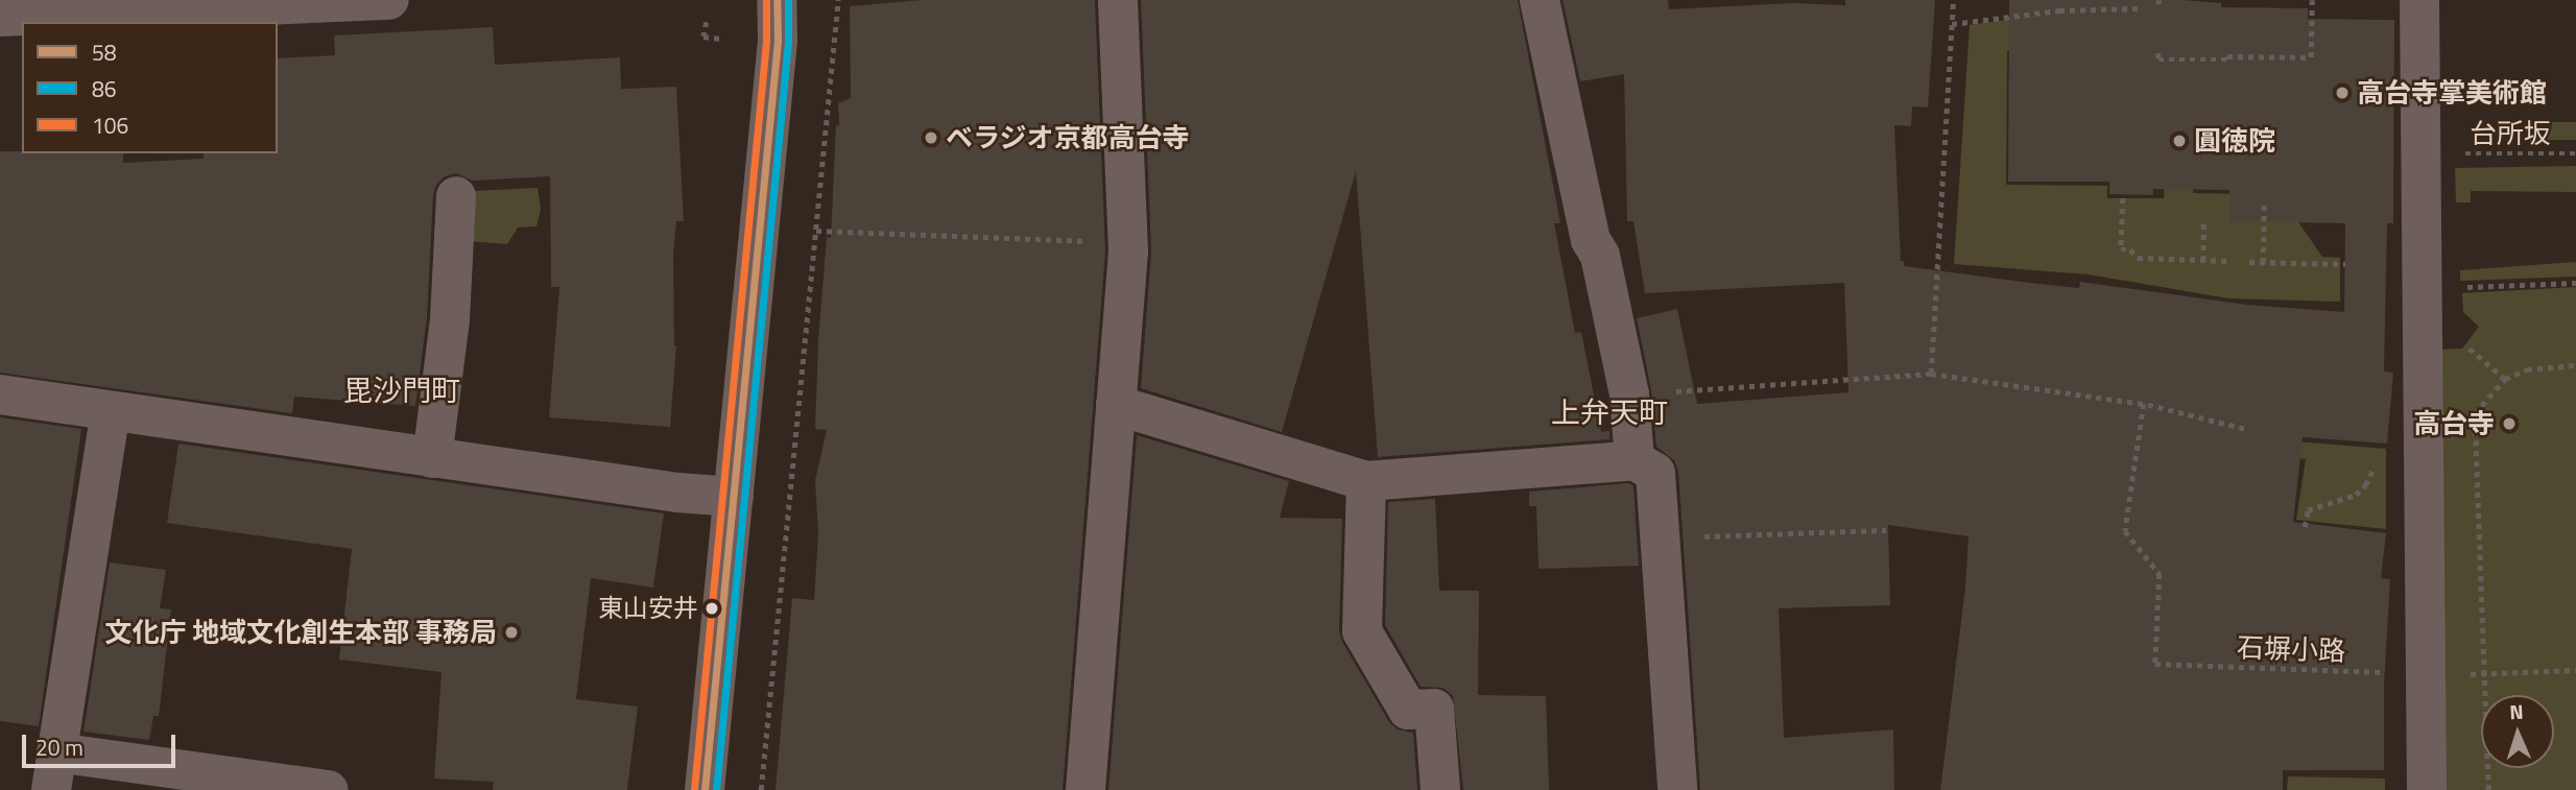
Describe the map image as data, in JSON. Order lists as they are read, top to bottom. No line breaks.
{"streets":{"path":["台所坂","石塀小路"]},"districts":["毘沙門町","上弁天町"],"places":["高台寺掌美術館","ベラジオ京都高台寺","圓徳院","高台寺","東山安井","文化庁 地域文化創生本部 事務局"],"lines":["transit line 58","transit line 86","transit line 106"],"legend":["58","86","106"],"scale_bar":"20 m","north":"top"}
